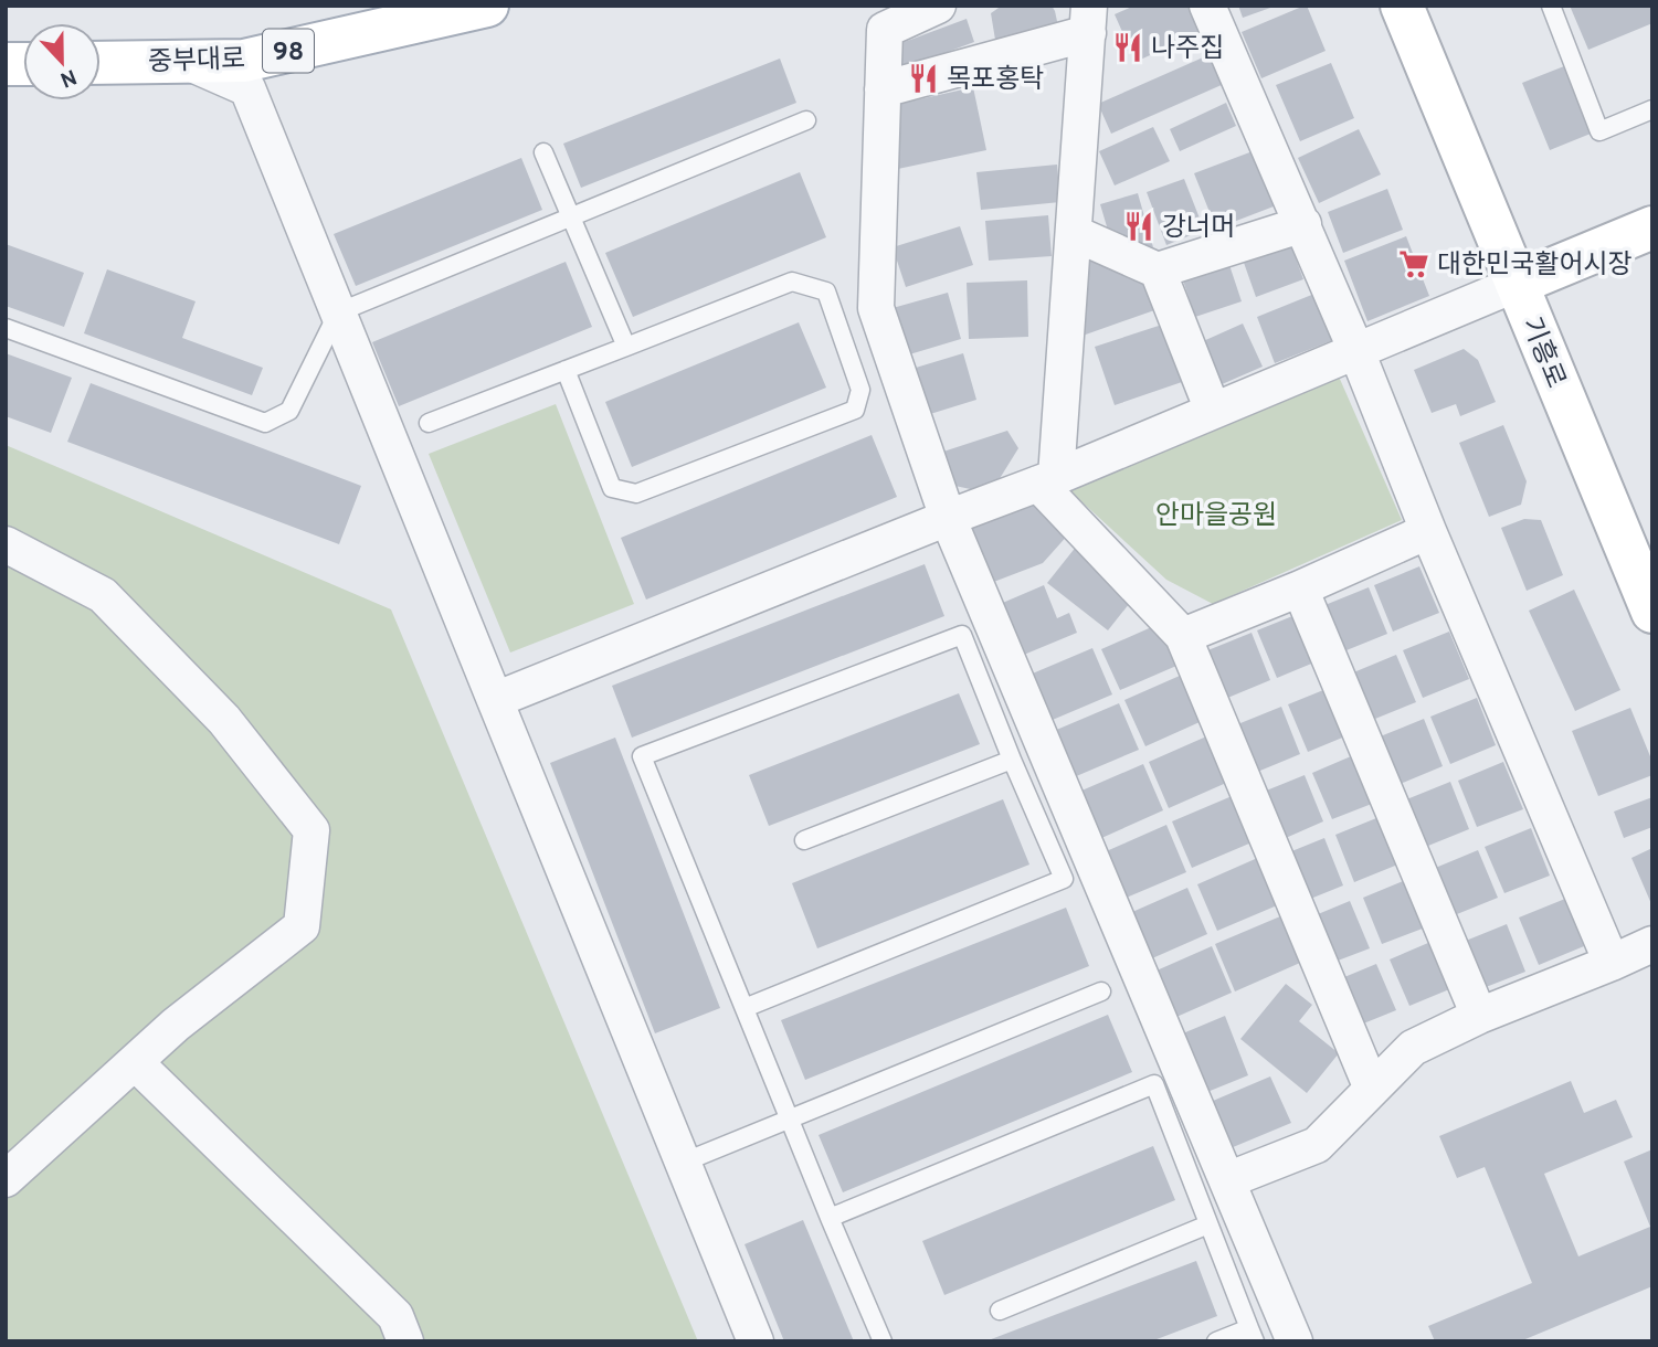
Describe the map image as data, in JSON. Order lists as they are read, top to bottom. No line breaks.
{"streets":{"main road":["98","중부대로","기흥로"]},"parks":["안마을공원"],"places":{"restaurant":["나주집","목포홍탁","강너머"],"supermarket":["대한민국활어시장"]},"north":"bottom"}
